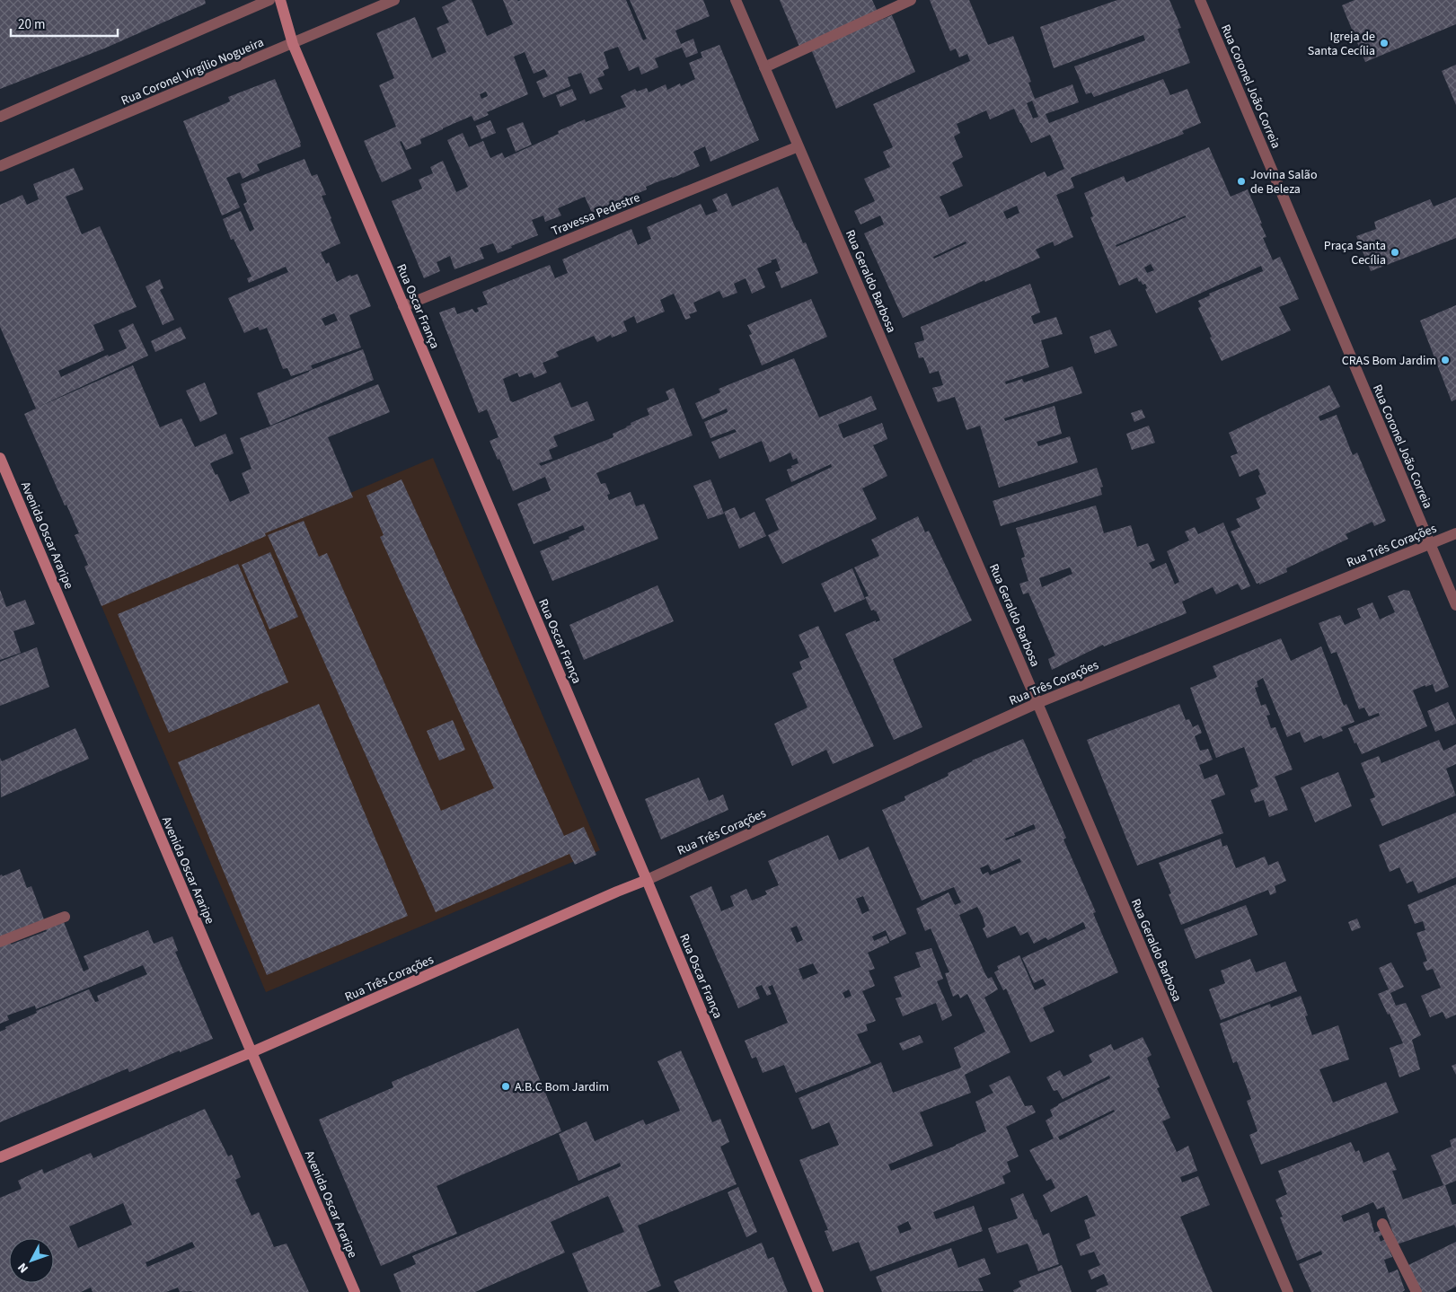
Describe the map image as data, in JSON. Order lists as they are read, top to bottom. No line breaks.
{"streets":{"street":["Rua Coronel Virgílio Nogueira","Rua Coronel João Correia","Travessa Pedestre","Rua Geraldo Barbosa","Rua Oscar França","Avenida Oscar Araripe","Rua Três Corações"]},"crossings":[["Rua Coronel Virgílio Nogueira","Rua Oscar França"],["Rua Coronel João Correia","Rua Três Corações"],["Travessa Pedestre","Rua Geraldo Barbosa"],["Travessa Pedestre","Rua Oscar França"],["Rua Geraldo Barbosa","Rua Três Corações"],["Rua Oscar França","Rua Três Corações"],["Avenida Oscar Araripe","Rua Três Corações"]],"places":["Igreja de Santa Cecília","Jovina Salão de Beleza","Praça Santa Cecília","CRAS Bom Jardim","A.B.C Bom Jardim"],"scale_bar":"20 m","north":"bottom left"}
